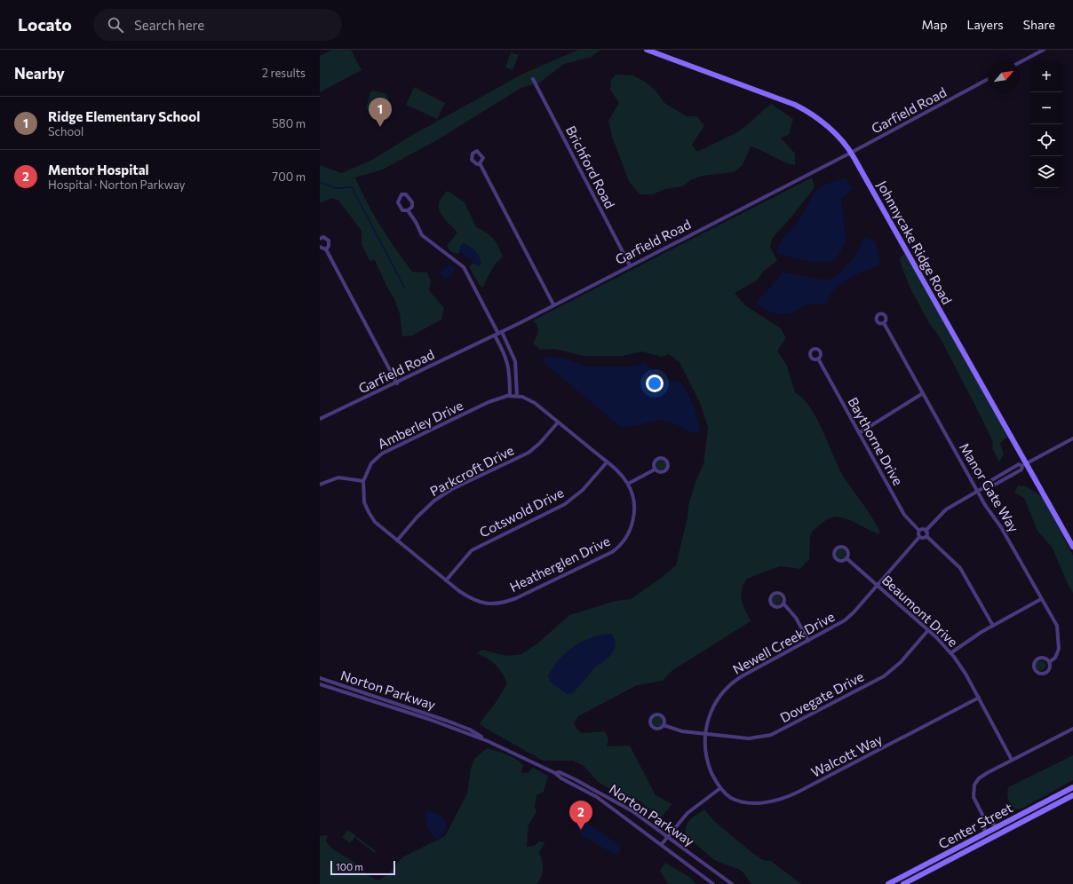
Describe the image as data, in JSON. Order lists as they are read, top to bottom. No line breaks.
{"streets":{"main road":["Johnnycake Ridge Road","Center Street"],"street":["Garfield Road","Brichford Road","Amberley Drive","Baythorne Drive","Parkcroft Drive","Manor Gate Way","Cotswold Drive","Heatherglen Drive","Beaumont Drive","Newell Creek Drive","Norton Parkway","Dovegate Drive","Walcott Way"]},"crossings":[["Garfield Road","Brichford Road"],["Garfield Road","Johnnycake Ridge Road"],["Amberley Drive","Parkcroft Drive"],["Amberley Drive","Cotswold Drive"],["Amberley Drive","Heatherglen Drive"],["Baythorne Drive","Newell Creek Drive"],["Parkcroft Drive","Heatherglen Drive"],["Cotswold Drive","Heatherglen Drive"],["Beaumont Drive","Newell Creek Drive"],["Beaumont Drive","Dovegate Drive"],["Beaumont Drive","Walcott Way"],["Newell Creek Drive","Dovegate Drive"],["Newell Creek Drive","Walcott Way"]],"scale_bar":"100 m","north":"top right","page":{"header":"Locato","search":"Search here","nav":["Map","Layers","Share"],"heading":["Nearby","2 results"],"map_buttons":["+","−"],"list":[{"mark":"1","name":"Ridge Elementary School","note":"School","value":"580 m"},{"mark":"2","name":"Mentor Hospital","note":"Hospital · Norton Parkway","value":"700 m"}],"pins":["1","2"],"scale":"100 m"}}
